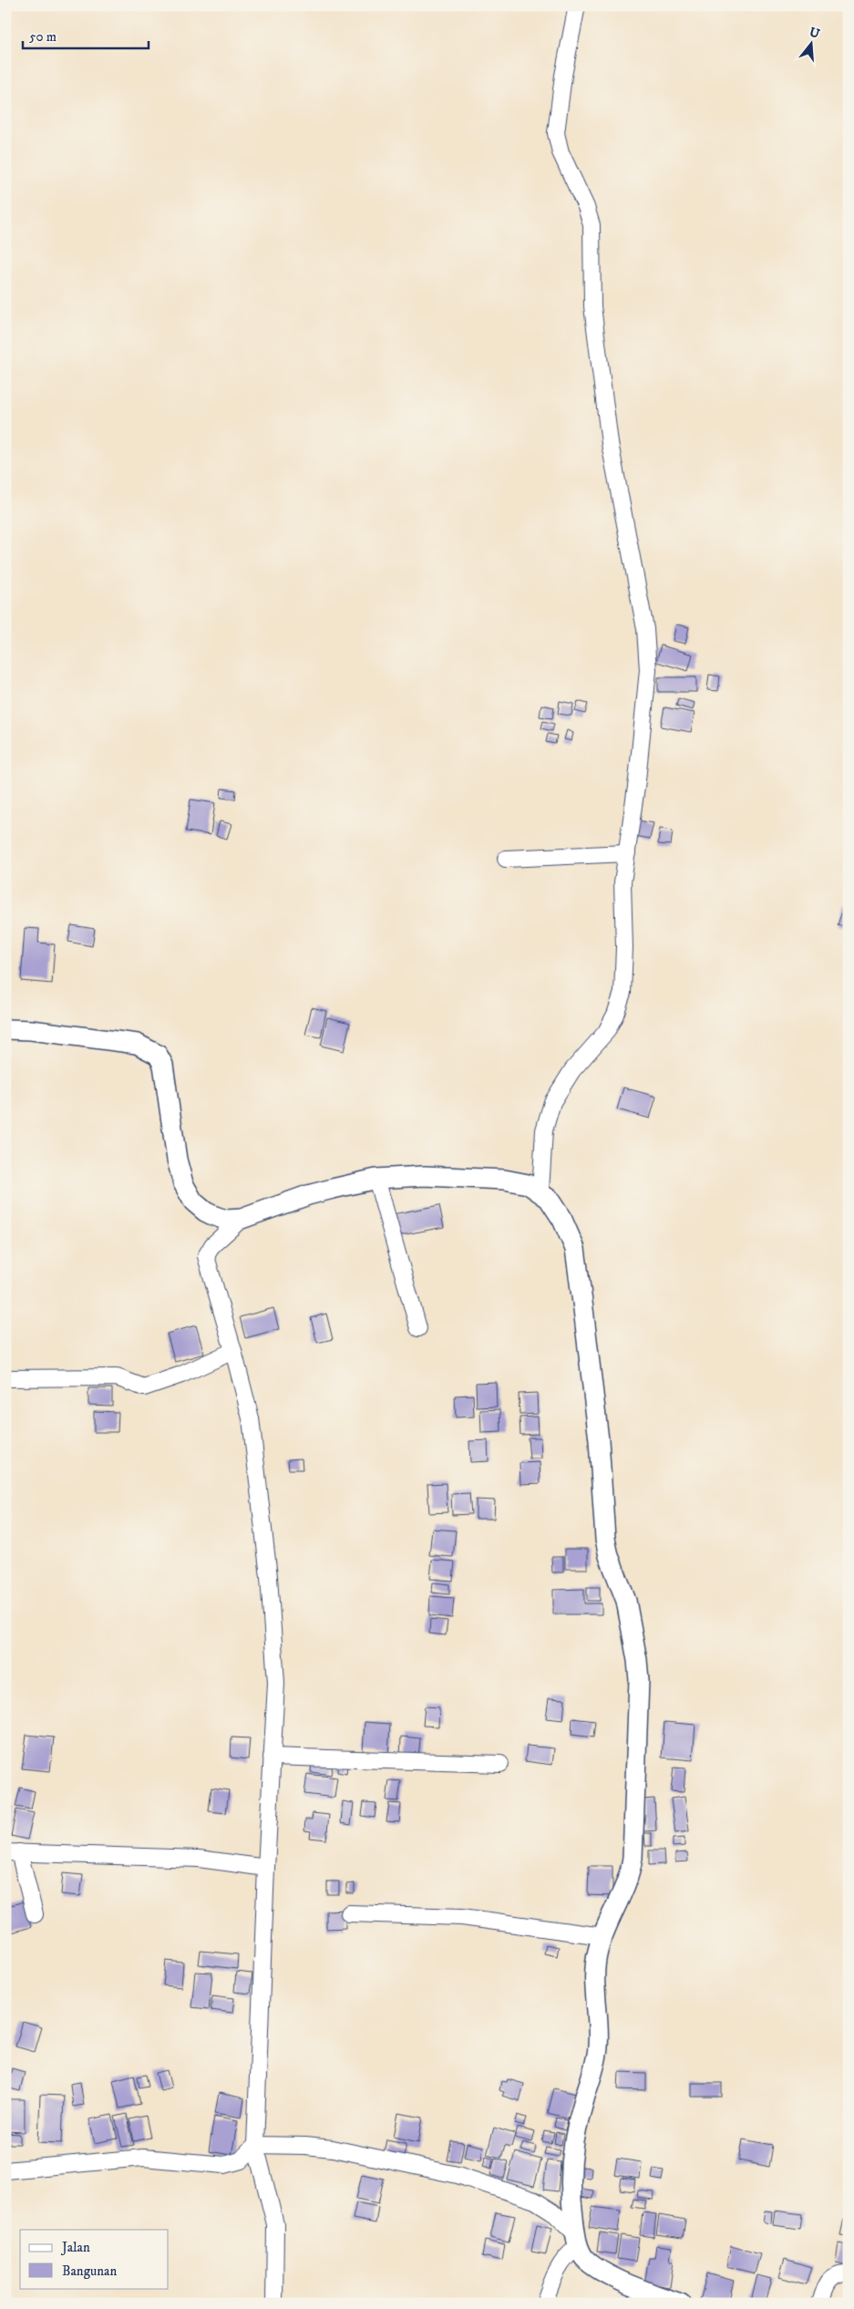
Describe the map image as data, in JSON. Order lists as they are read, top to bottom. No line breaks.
{"legend":["Jalan","Bangunan"],"scale_bar":"50 m","north":"top"}
